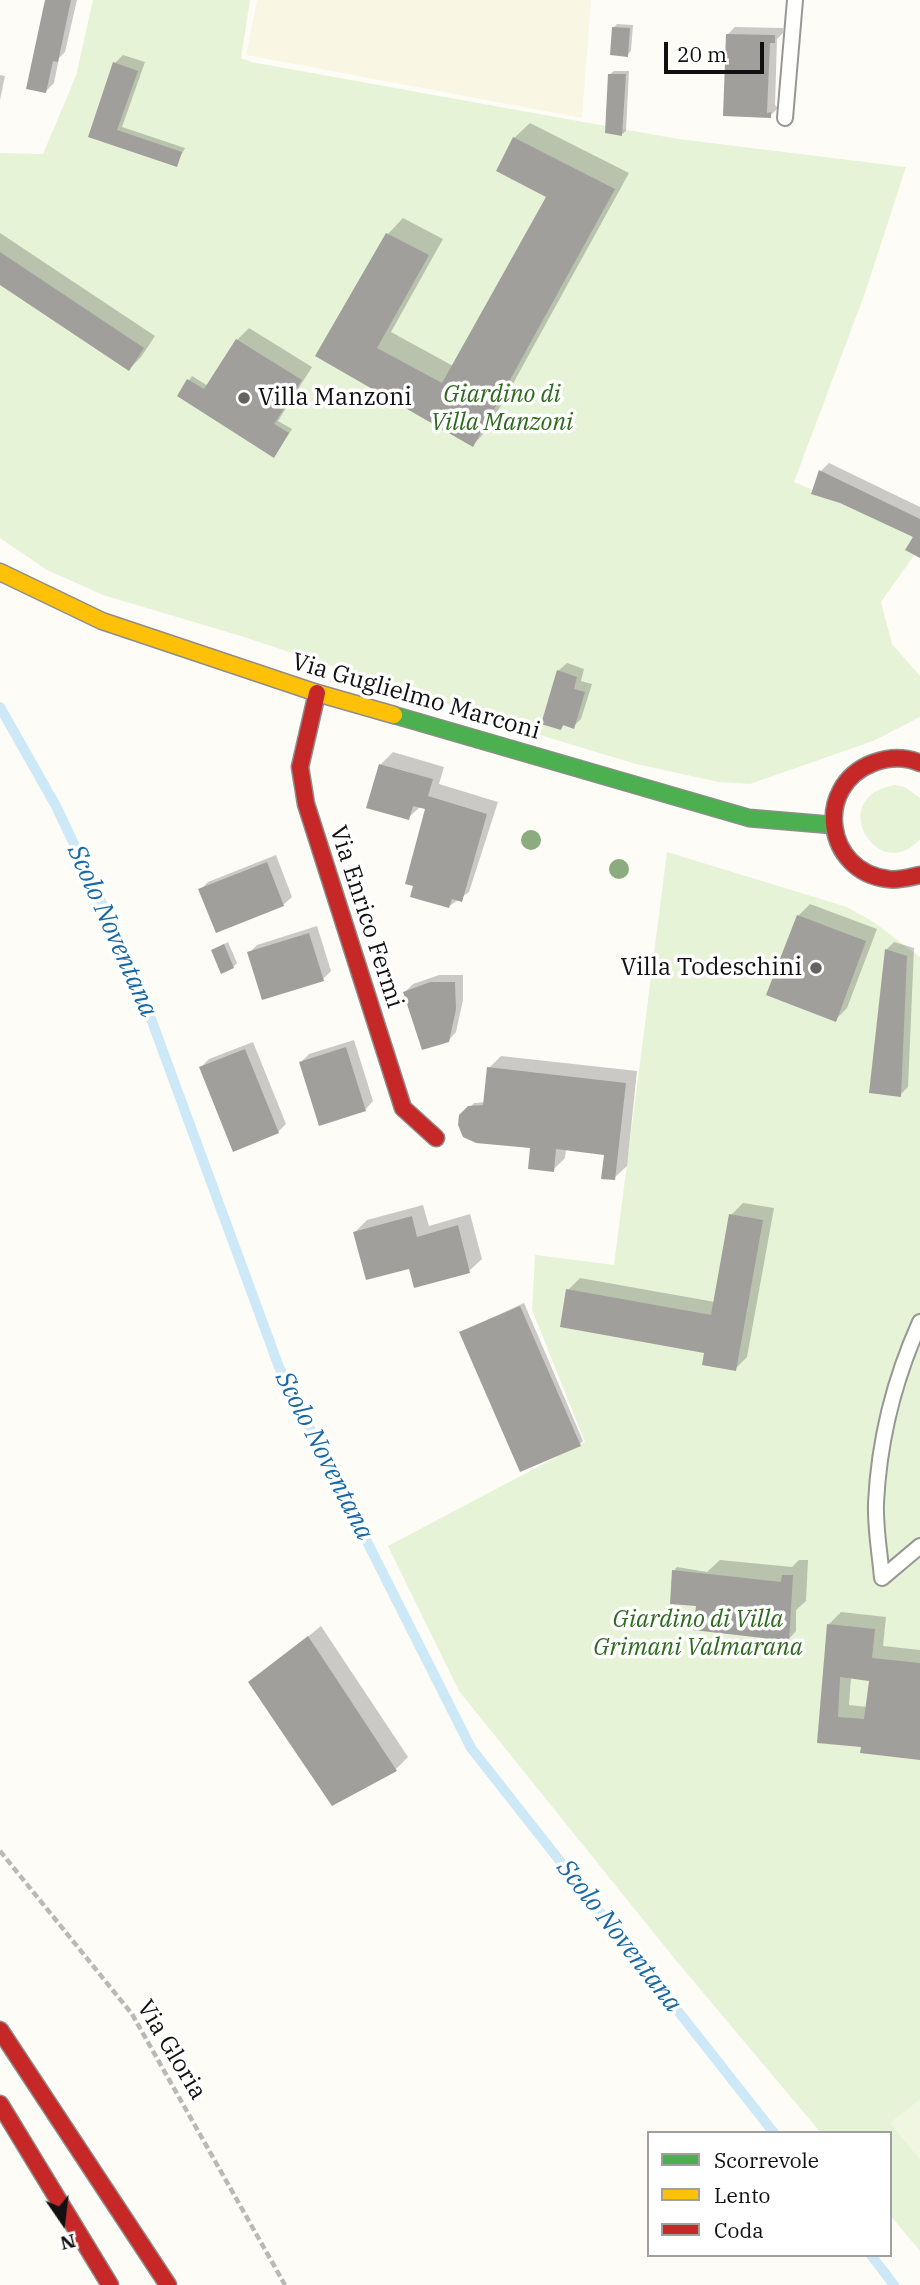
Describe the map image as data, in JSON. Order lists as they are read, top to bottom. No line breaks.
{"streets":{"main road":["Via Guglielmo Marconi","Via Enrico Fermi"],"path":["Via Gloria"]},"crossings":[["Via Guglielmo Marconi","Via Enrico Fermi"]],"water":["Scolo Noventana"],"parks":["Giardino di Villa Manzoni","Giardino di Villa Grimani Valmarana"],"places":["Villa Manzoni","Villa Todeschini"],"legend":["Scorrevole","Lento","Coda"],"scale_bar":"20 m","north":"bottom"}
